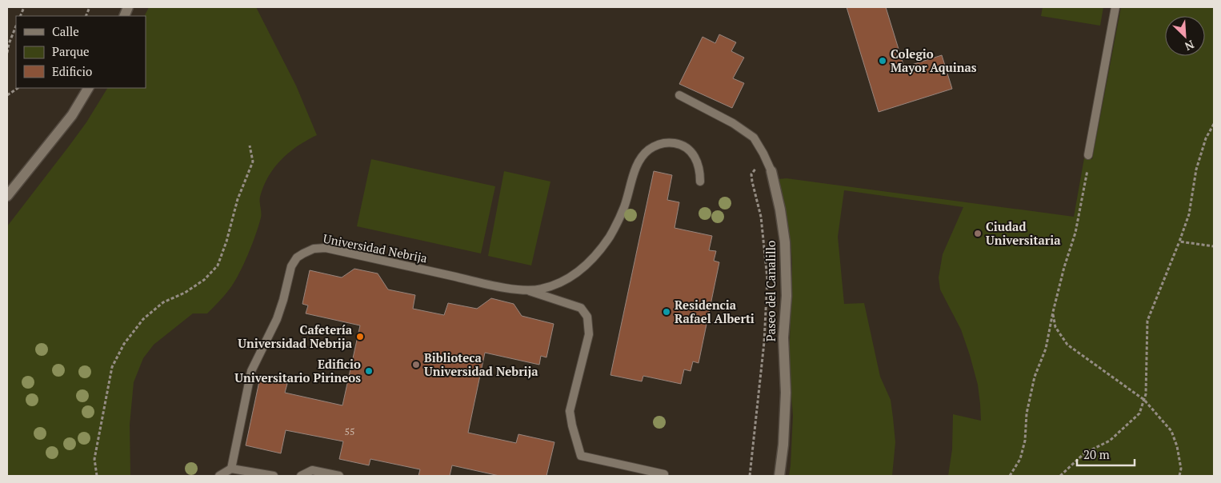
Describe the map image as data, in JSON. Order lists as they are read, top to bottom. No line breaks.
{"streets":{"street":["Paseo del Canalillo"],"lane":["Universidad Nebrija"]},"places":["Colegio Mayor Aquinas","Ciudad Universitaria","Residencia Rafael Alberti","Cafetería Universidad Nebrija","Biblioteca Universidad Nebrija","Edificio Universitario Pirineos"],"house_numbers":["55"],"legend":["Calle","Parque","Edificio"],"scale_bar":"20 m","north":"bottom right"}
